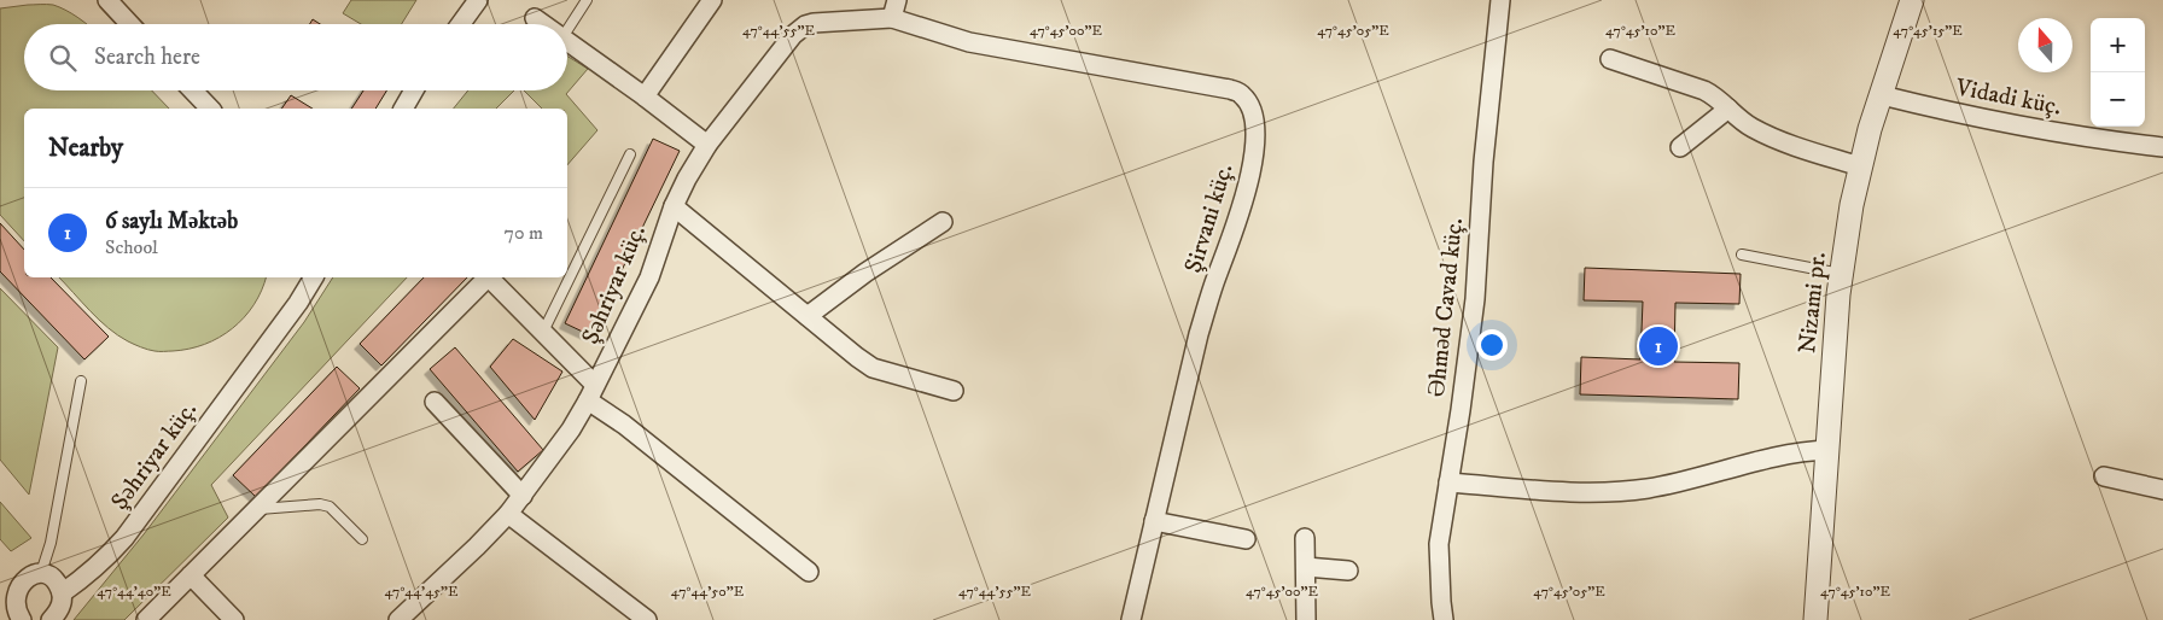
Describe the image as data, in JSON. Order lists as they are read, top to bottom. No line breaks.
{"streets":{"street":["Vidadi küç.","Şirvani küç.","Şəhriyar küç.","Nizami pr.","Əhməd Cavad küç."]},"crossings":[["Vidadi küç.","Nizami pr."],["Şirvani küç.","Şəhriyar küç."]],"north":"top","page":{"map_buttons":["+","−"],"search":"Search here","heading":"Nearby","list":[{"mark":"1","name":"6 saylı Məktəb","note":"School","value":"70 m"}],"pins":"1"},"coordinates":["47°45'10\"E","47°44'55\"E","47°45'00\"E","47°45'05\"E","47°45'15\"E","47°44'40\"E","47°44'45\"E","47°44'50\"E"]}
